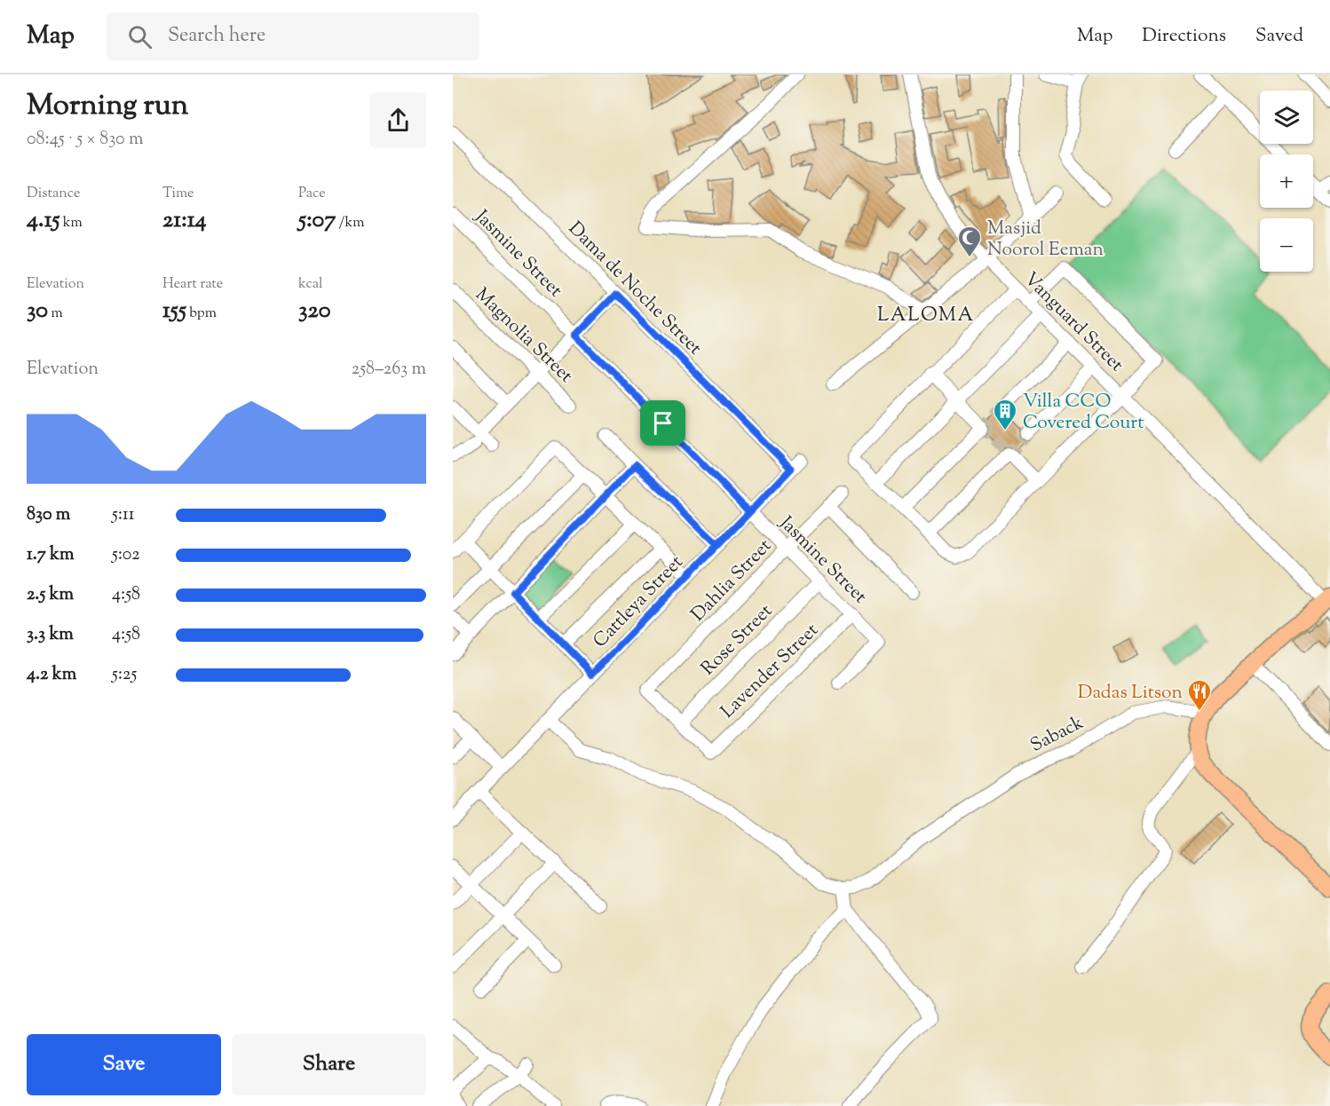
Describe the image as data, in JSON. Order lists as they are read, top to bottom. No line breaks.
{"streets":{"street":["Jasmine Street","Dama de Noche Street","Vanguard Street","Magnolia Street","Dahlia Street","Cattleya Street","Rose Street","Lavender Street","Saback"]},"crossings":[["Jasmine Street","Dahlia Street"],["Jasmine Street","Cattleya Street"],["Jasmine Street","Rose Street"],["Jasmine Street","Lavender Street"],["Dama de Noche Street","Cattleya Street"],["Dahlia Street","Rose Street"],["Dahlia Street","Lavender Street"],["Rose Street","Lavender Street"]],"districts":["LALOMA"],"places":{"mosque":["Masjid Noorol Eeman"],"building":["Villa CCO Covered Court"],"restaurant":["Dadas Litson"]},"page":{"header":"Map","search":"Search here","nav":["Map","Directions","Saved"],"heading":["Morning run","08:45 · 5 × 830 m"],"map_buttons":["+","−"],"stats":[["Distance","4.15 km"],["Time","21:14"],["Pace","5:07 /km"],["Elevation","30 m"],["Heart rate","155 bpm"],["kcal","320"]],"chart":["Elevation","258–263 m"],"list":[{"name":"830 m","note":"5:11"},{"name":"1.7 km","note":"5:02"},{"name":"2.5 km","note":"4:58"},{"name":"3.3 km","note":"4:58"},{"name":"4.2 km","note":"5:25"}],"buttons":["Save","Share"]}}
